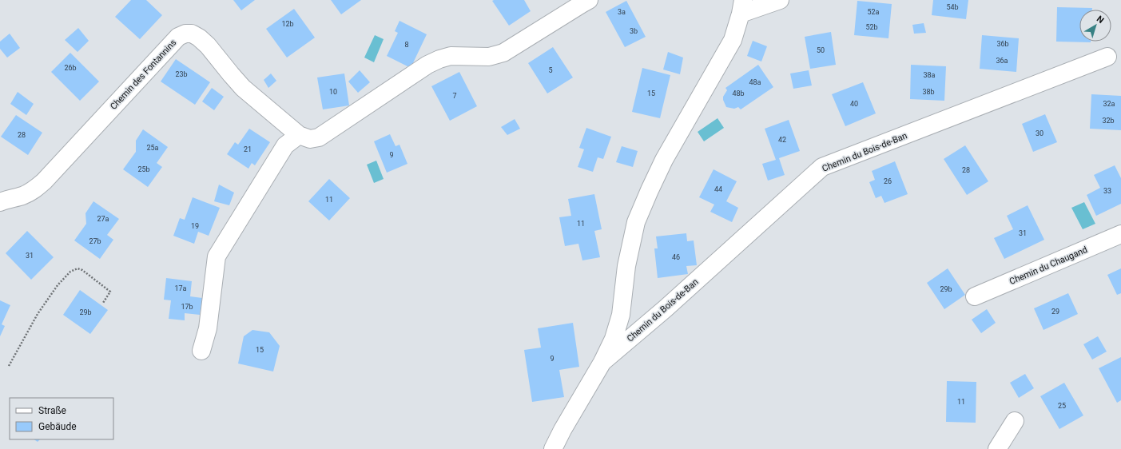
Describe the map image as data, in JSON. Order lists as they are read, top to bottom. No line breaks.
{"streets":{"street":["Chemin des Fontannins","Chemin du Bois-de-Ban","Chemin du Chaugand"]},"house_numbers":["54b","3a","52a","12b","52b","3b","36b","8","50","36a","26b","5","23b","38a","48a","10","38b","15","48b","7","40","32a","32b","30","28","42","25a","21","9","25b","28","26","44","33","11","27a","11","19","31","27b","31","46","17a","29b","17b","29","29b","15","9","11","25"],"legend":["Straße","Gebäude"],"north":"top right"}
